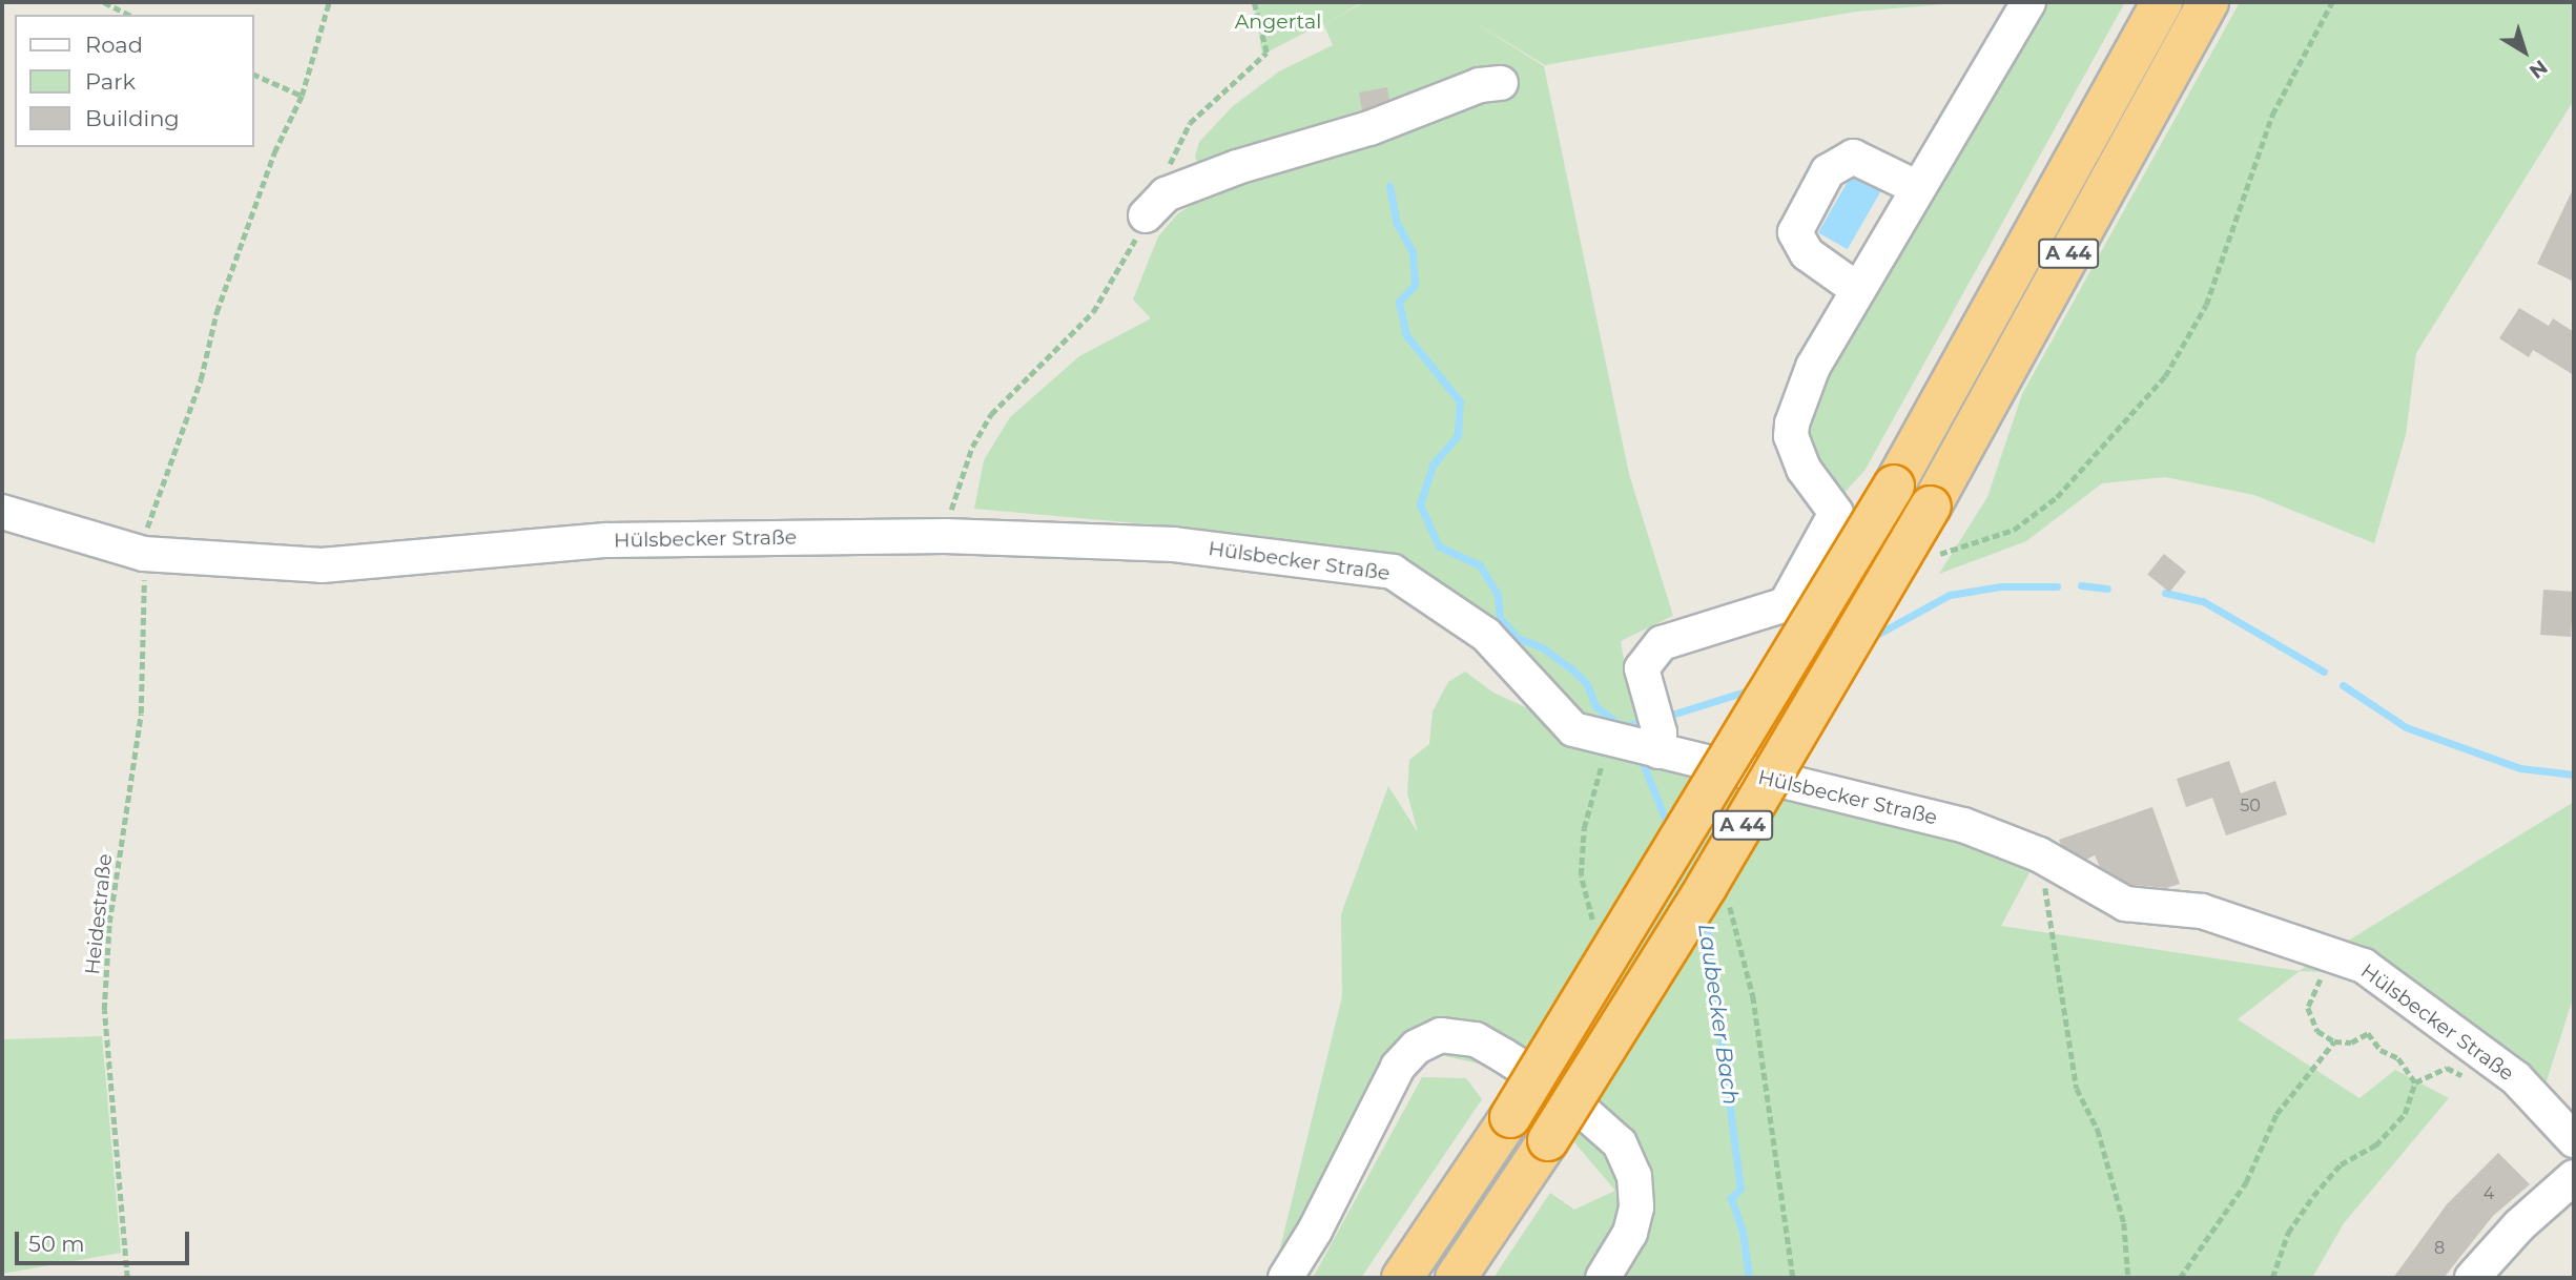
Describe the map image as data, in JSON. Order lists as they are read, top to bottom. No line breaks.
{"streets":{"highway":["A 44"],"street":["Hülsbecker Straße"],"path":["Heidestraße"]},"crossings":[["Hülsbecker Straße","Heidestraße"]],"water":["Laubecker Bach"],"parks":["Angertal"],"house_numbers":["50","4","8"],"legend":["Road","Park","Building"],"scale_bar":"50 m","north":"bottom right"}
